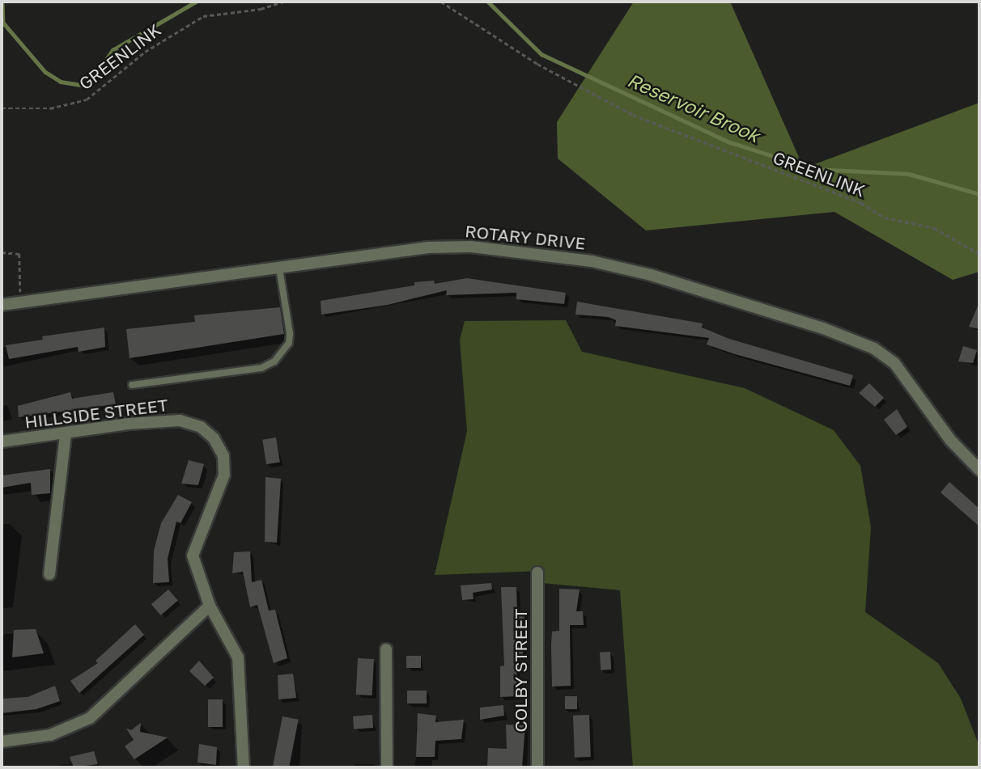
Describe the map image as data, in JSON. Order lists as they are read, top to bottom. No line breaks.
{"streets":{"street":["ROTARY DRIVE","HILLSIDE STREET","COLBY STREET"],"path":["GREENLINK"]},"water":["Reservoir Brook"]}
